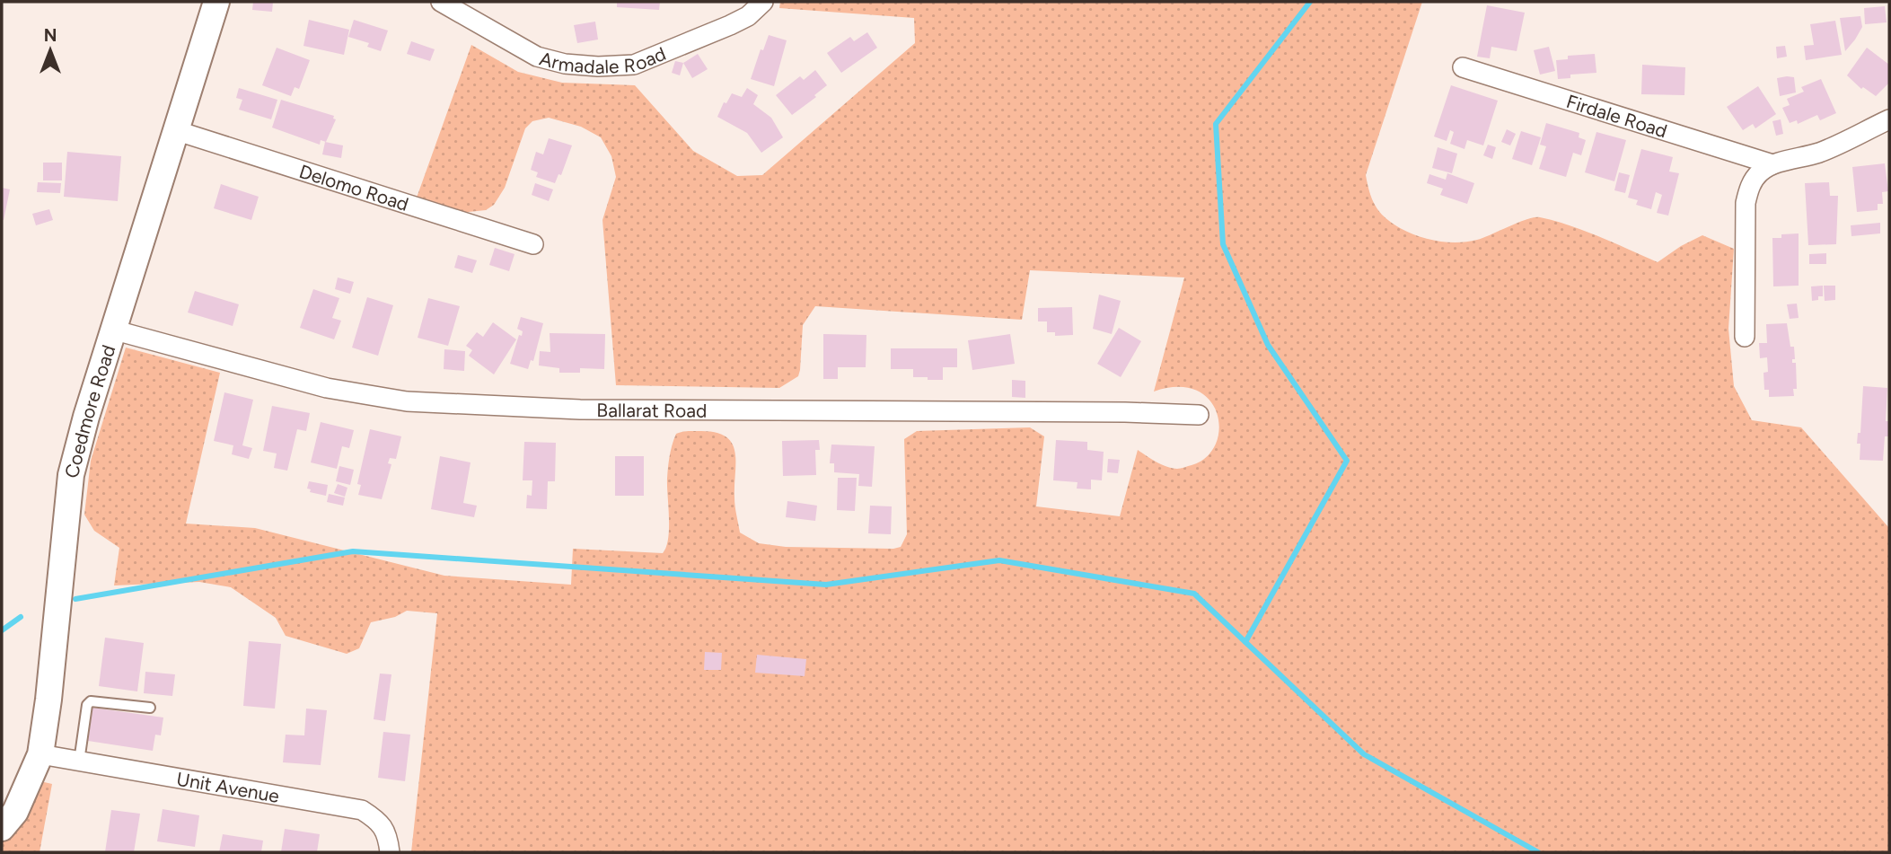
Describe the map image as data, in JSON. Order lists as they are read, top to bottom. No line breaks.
{"streets":{"street":["Armadale Road","Firdale Road","Delomo Road","Ballarat Road","Coedmore Road","Unit Avenue"]},"crossings":[["Delomo Road","Coedmore Road"],["Ballarat Road","Coedmore Road"],["Coedmore Road","Unit Avenue"]],"north":"top"}
